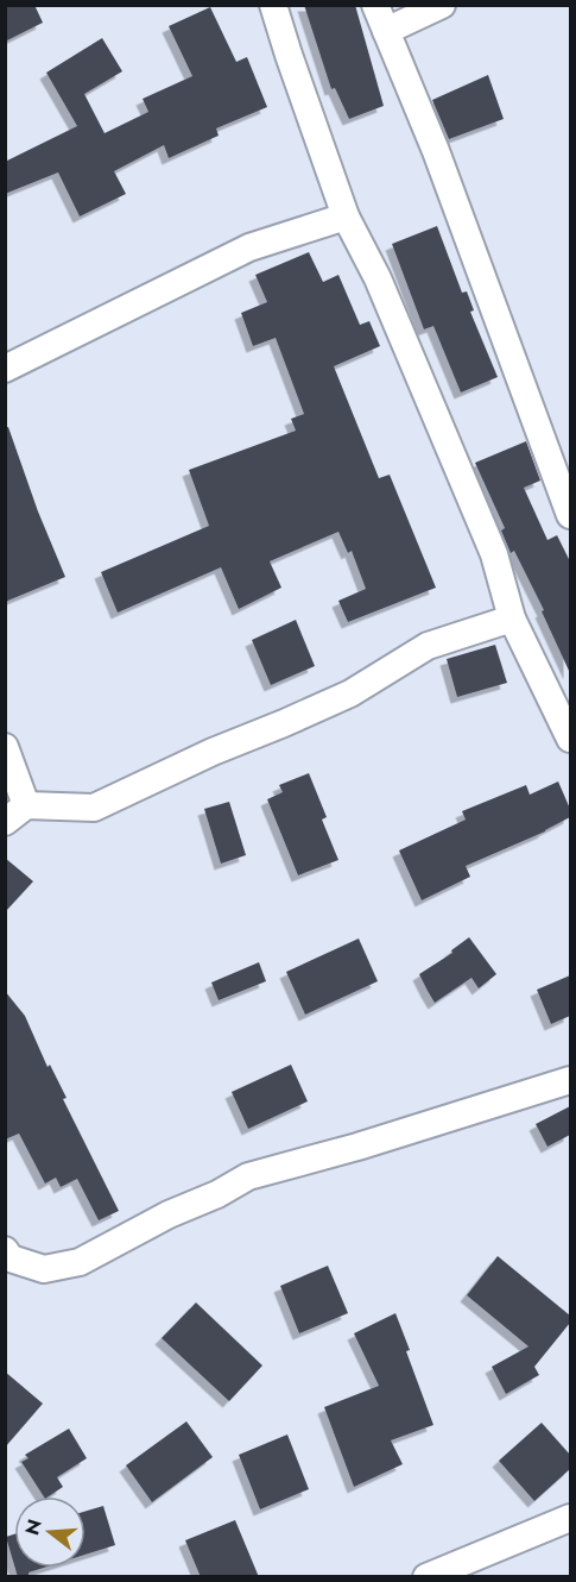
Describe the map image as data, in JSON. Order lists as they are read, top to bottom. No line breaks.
{"north":"left"}
